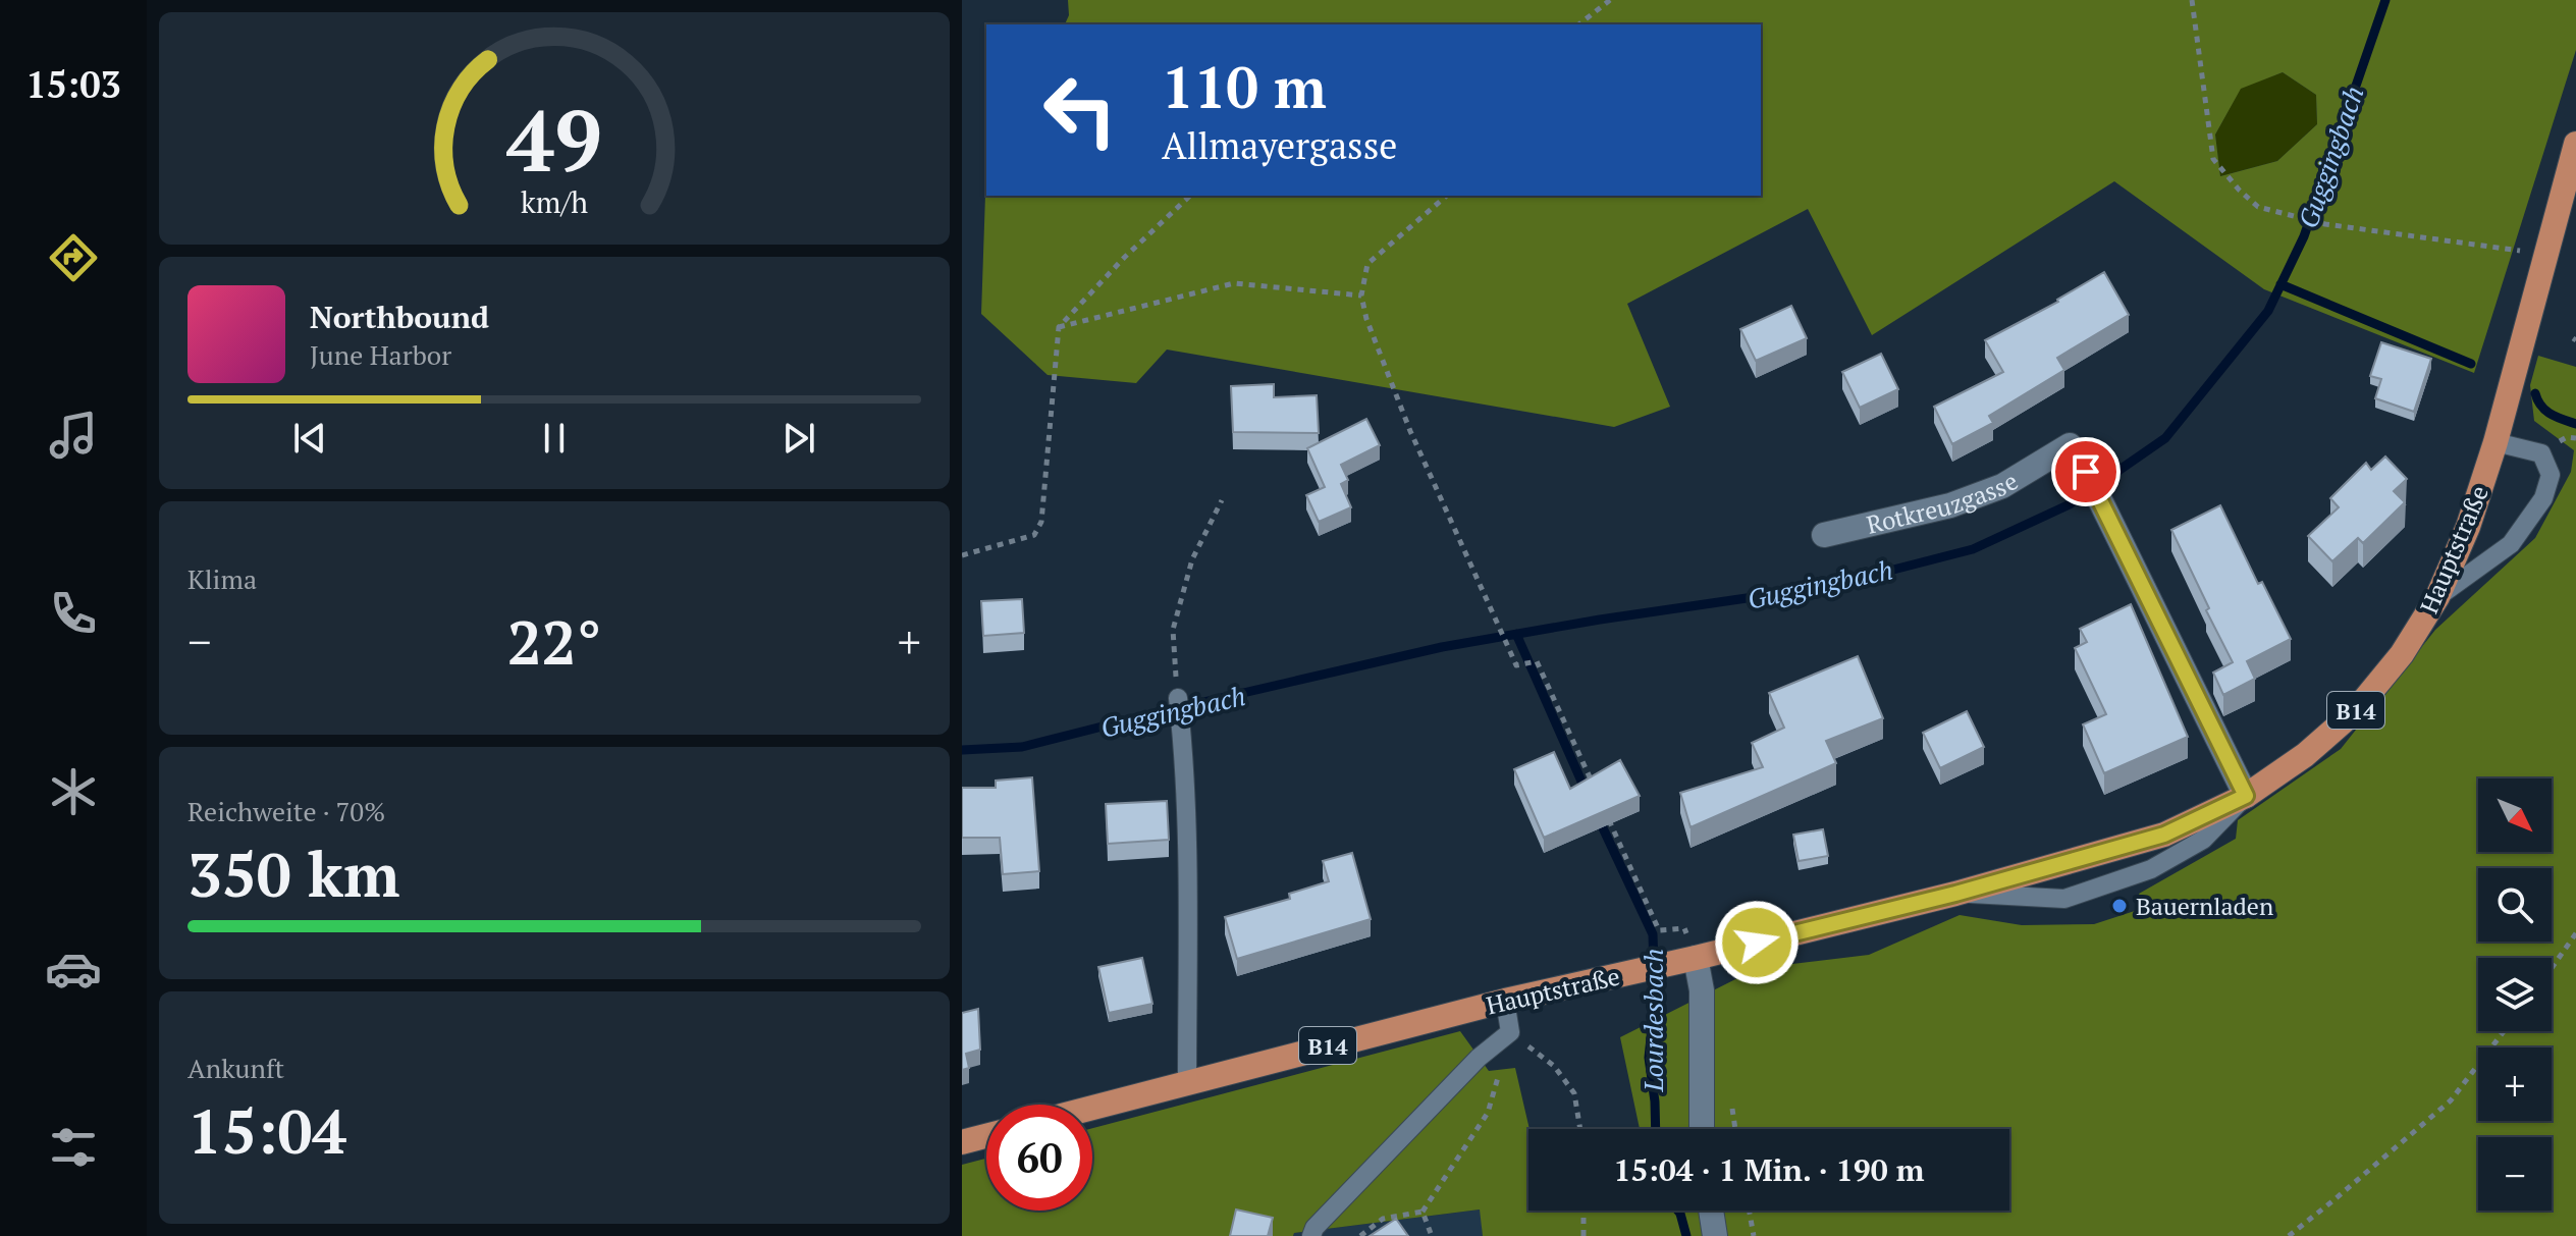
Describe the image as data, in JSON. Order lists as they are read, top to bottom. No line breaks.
{"streets":{"main road":["Hauptstraße","B14"],"street":["Rotkreuzgasse"]},"crossings":[["Rotkreuzgasse","Hauptstraße"],["Hauptstraße","B14"]],"water":["Guggingbach","Lourdesbach"],"places":["Bauernladen"],"north":"bottom right","page":{"tabs":"15:03","turn":["110 m","Allmayergasse"],"song":["Northbound","June Harbor"],"tile":["Klima",["Reichweite · 70%","350 km"],["Ankunft","15:04"]],"heat":["−","22°","+"],"map_buttons":["+","−"],"limit":"60","trip":"15:04 · 1 Min. · 190 m","gauge":["49","km/h"]}}
